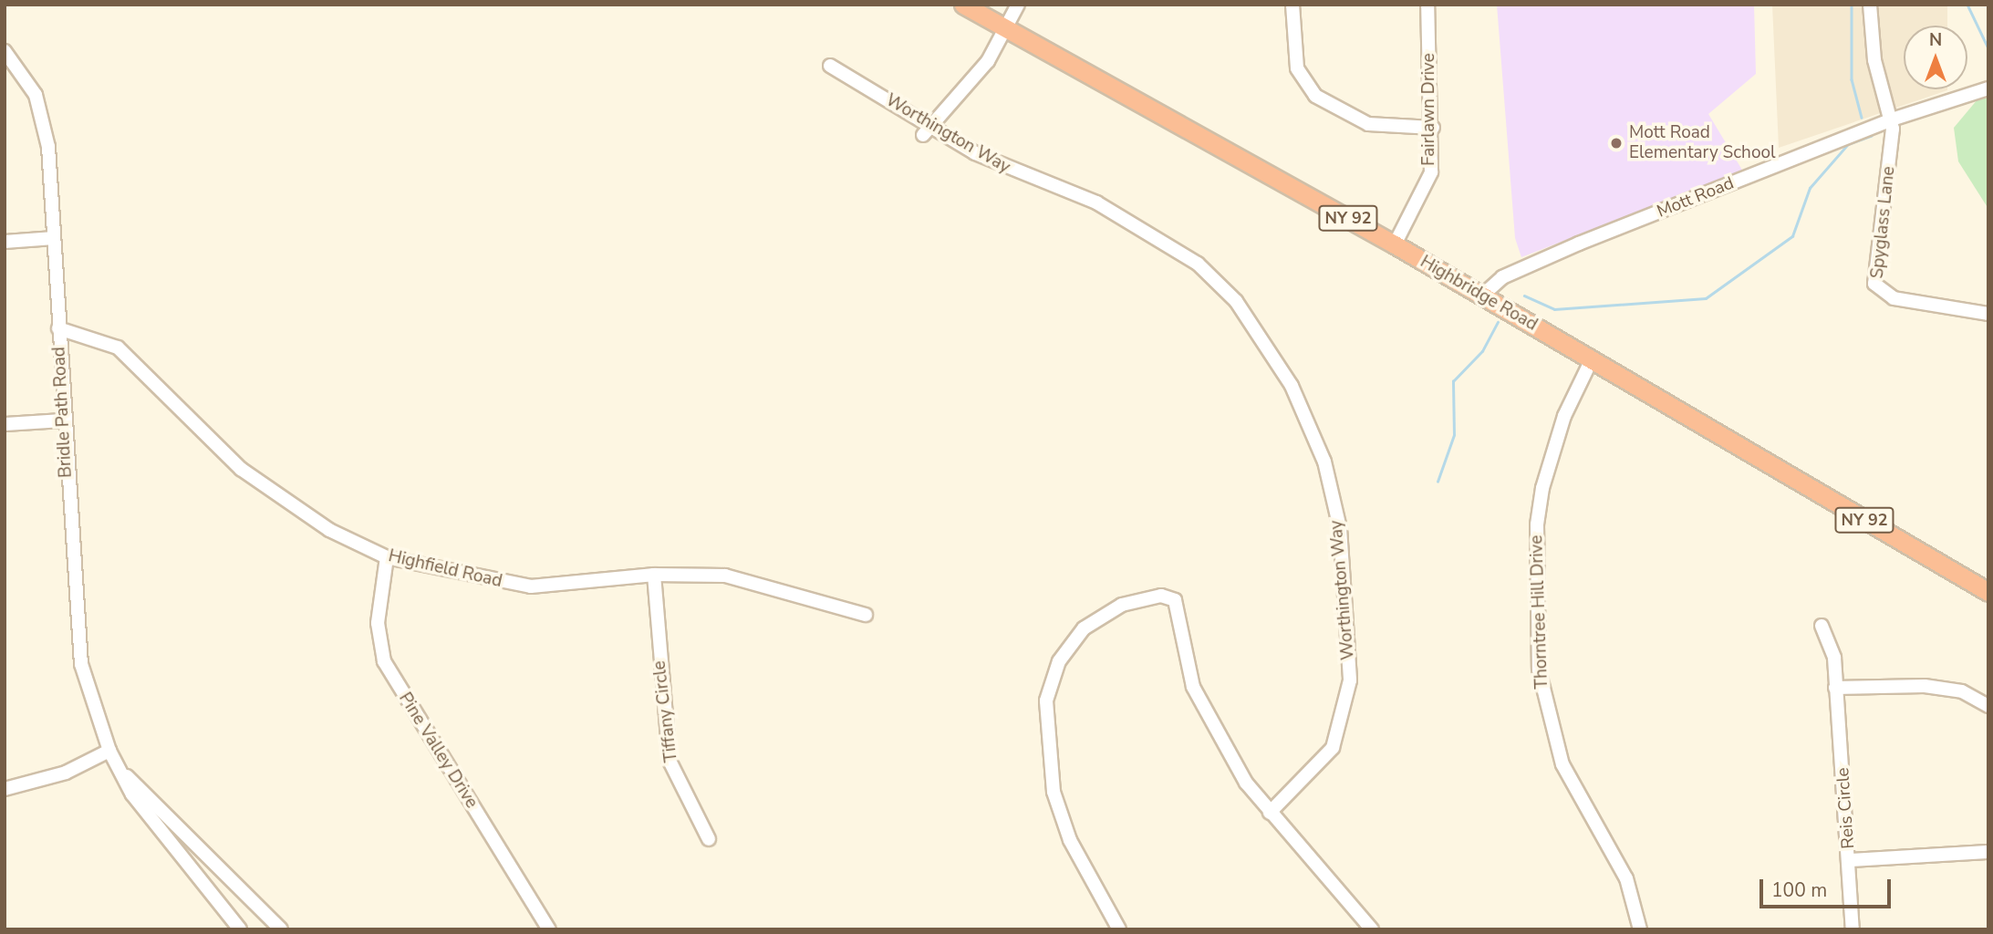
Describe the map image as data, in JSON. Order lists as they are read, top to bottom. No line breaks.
{"streets":{"highway":["NY 92","Highbridge Road"],"street":["Fairlawn Drive","Worthington Way","Mott Road","Spyglass Lane","Bridle Path Road","Highfield Road","Thorntree Hill Drive","Tiffany Circle","Pine Valley Drive","Reis Circle"]},"crossings":[["Fairlawn Drive","Highbridge Road"],["Mott Road","Spyglass Lane"],["Mott Road","Highbridge Road"],["Highbridge Road","Thorntree Hill Drive"],["Bridle Path Road","Highfield Road"],["Highfield Road","Tiffany Circle"],["Highfield Road","Pine Valley Drive"]],"places":["Mott Road Elementary School"],"scale_bar":"100 m","north":"top"}
